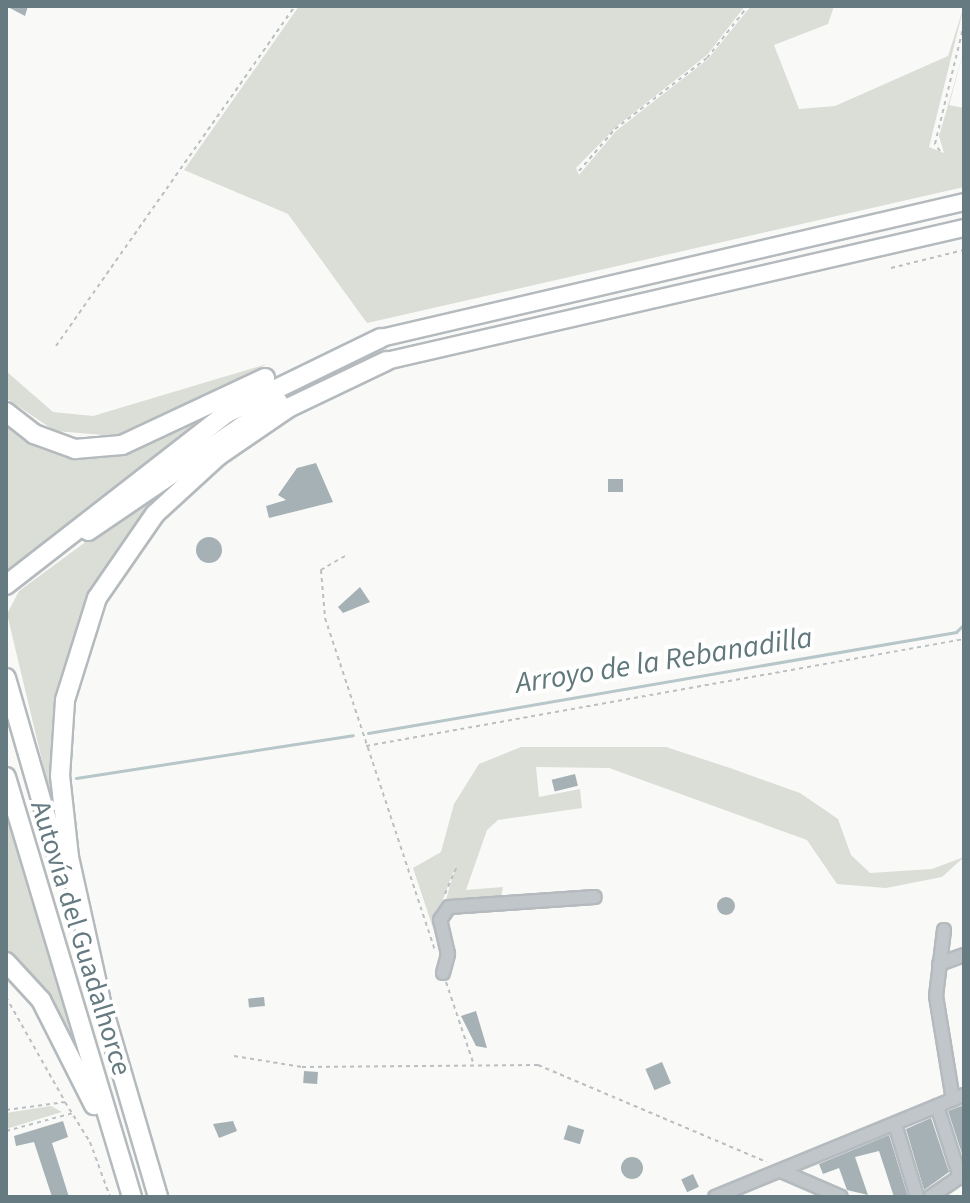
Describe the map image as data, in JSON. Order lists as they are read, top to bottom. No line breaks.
{"streets":{"highway":["Autovía del Guadalhorce"]},"water":["Arroyo de la Rebanadilla"]}
